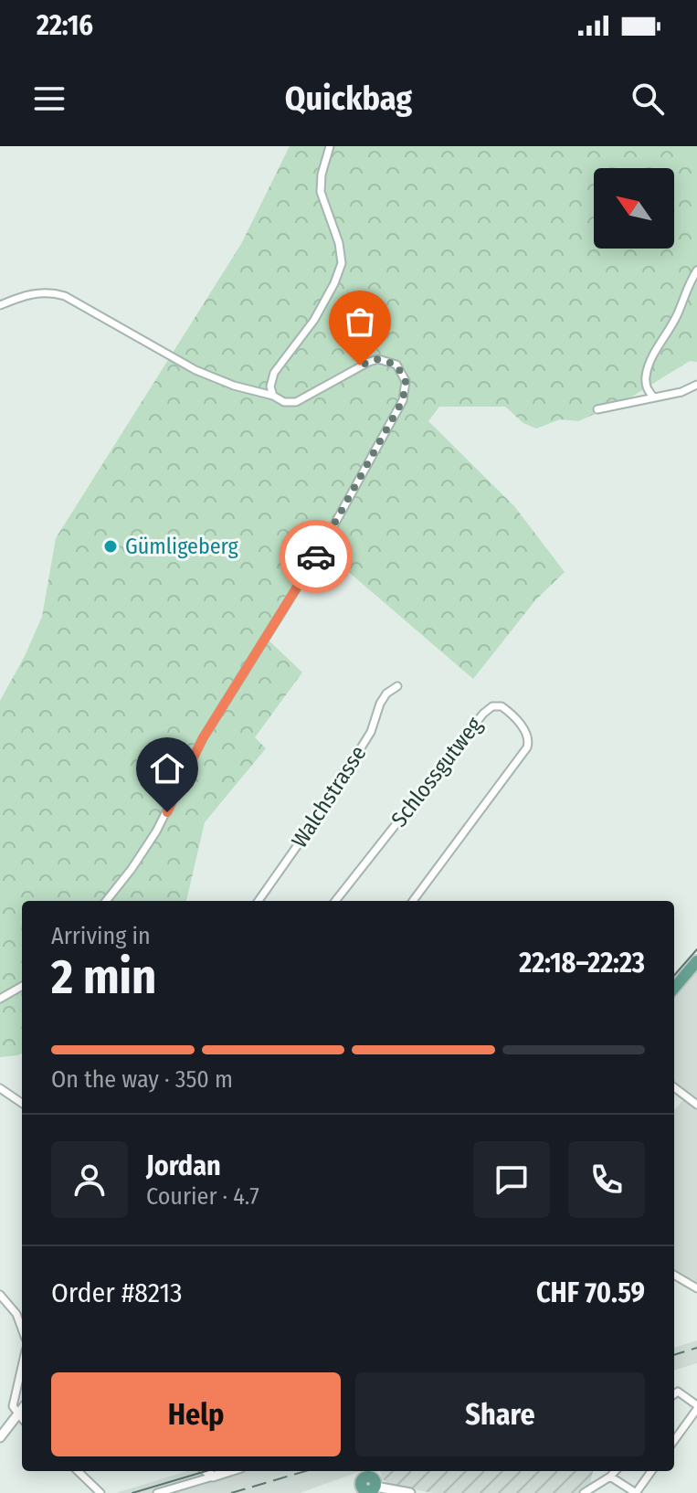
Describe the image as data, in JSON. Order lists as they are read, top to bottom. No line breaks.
{"streets":{"street":["Schlossgutweg","Walchstrasse"]},"places":["Gümligeberg"],"north":"top left","page":{"status":"22:16","header":"Quickbag","heading":["2 min","Arriving in","22:18–22:23"],"panel":["Jordan","Courier · 4.7","Order #8213","CHF 70.59"],"bar":"On the way · 350 m","buttons":["Help","Share"]}}
